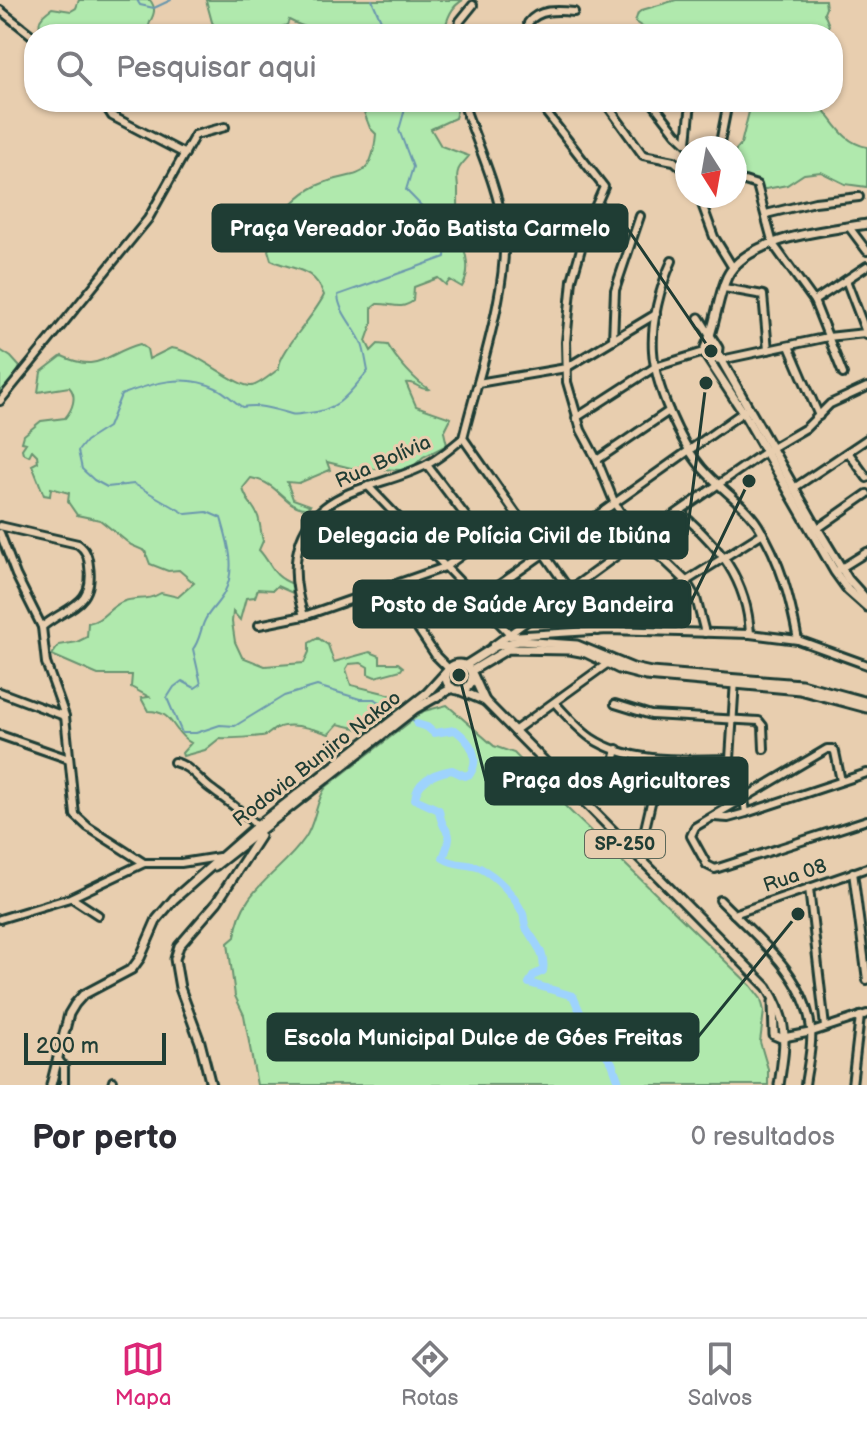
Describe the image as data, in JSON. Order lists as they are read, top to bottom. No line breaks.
{"streets":{"main road":["Rodovia Bunjiro Nakao","SP-250"],"street":["Rua Bolívia","Rua 08"]},"crossings":[["Rodovia Bunjiro Nakao","SP-250"]],"places":["Praça Vereador João Batista Carmelo","Delegacia de Polícia Civil de Ibiúna","Posto de Saúde Arcy Bandeira","Praça dos Agricultores","Escola Municipal Dulce de Góes Freitas"],"scale_bar":"200 m","north":"bottom","page":{"search":"Pesquisar aqui","scale":"200 m","heading":["Por perto","0 resultados"],"nav":["Mapa","Rotas","Salvos"]}}
